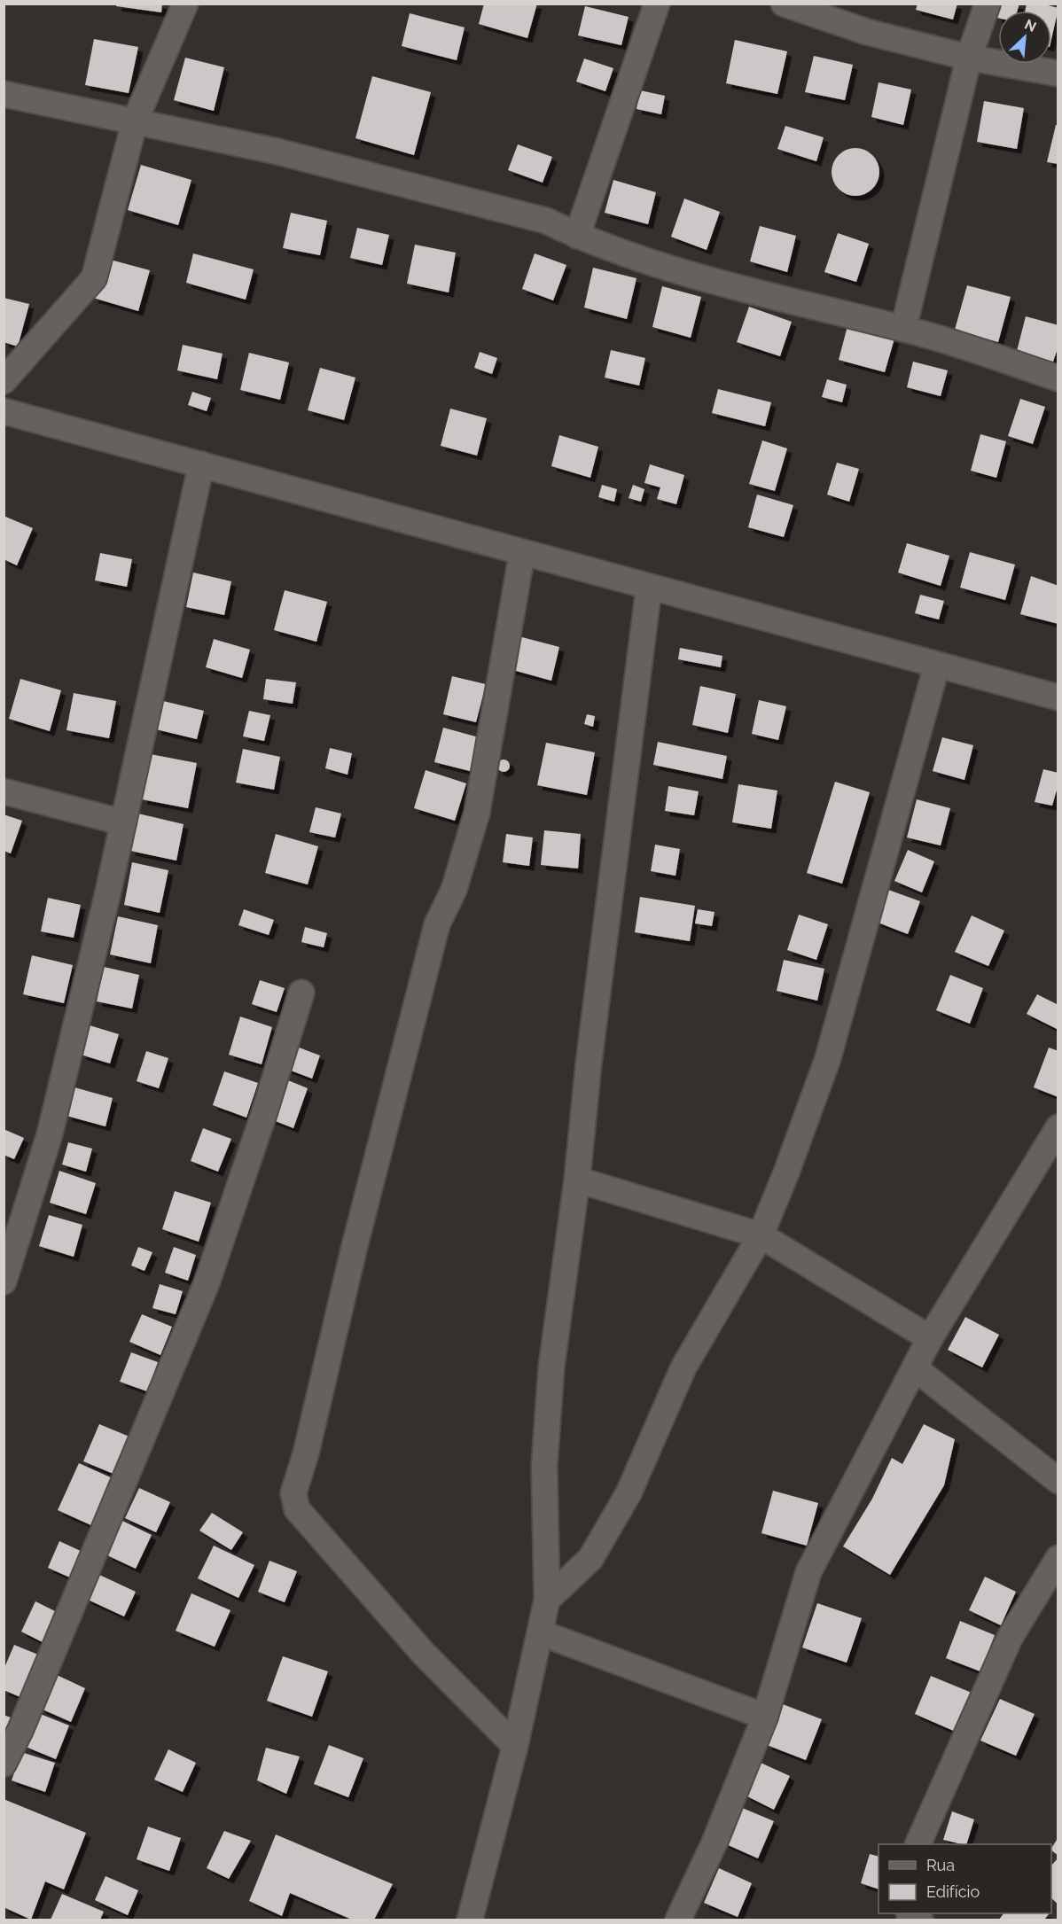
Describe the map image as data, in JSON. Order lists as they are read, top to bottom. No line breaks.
{"legend":["Rua","Edifício"],"north":"top right"}
